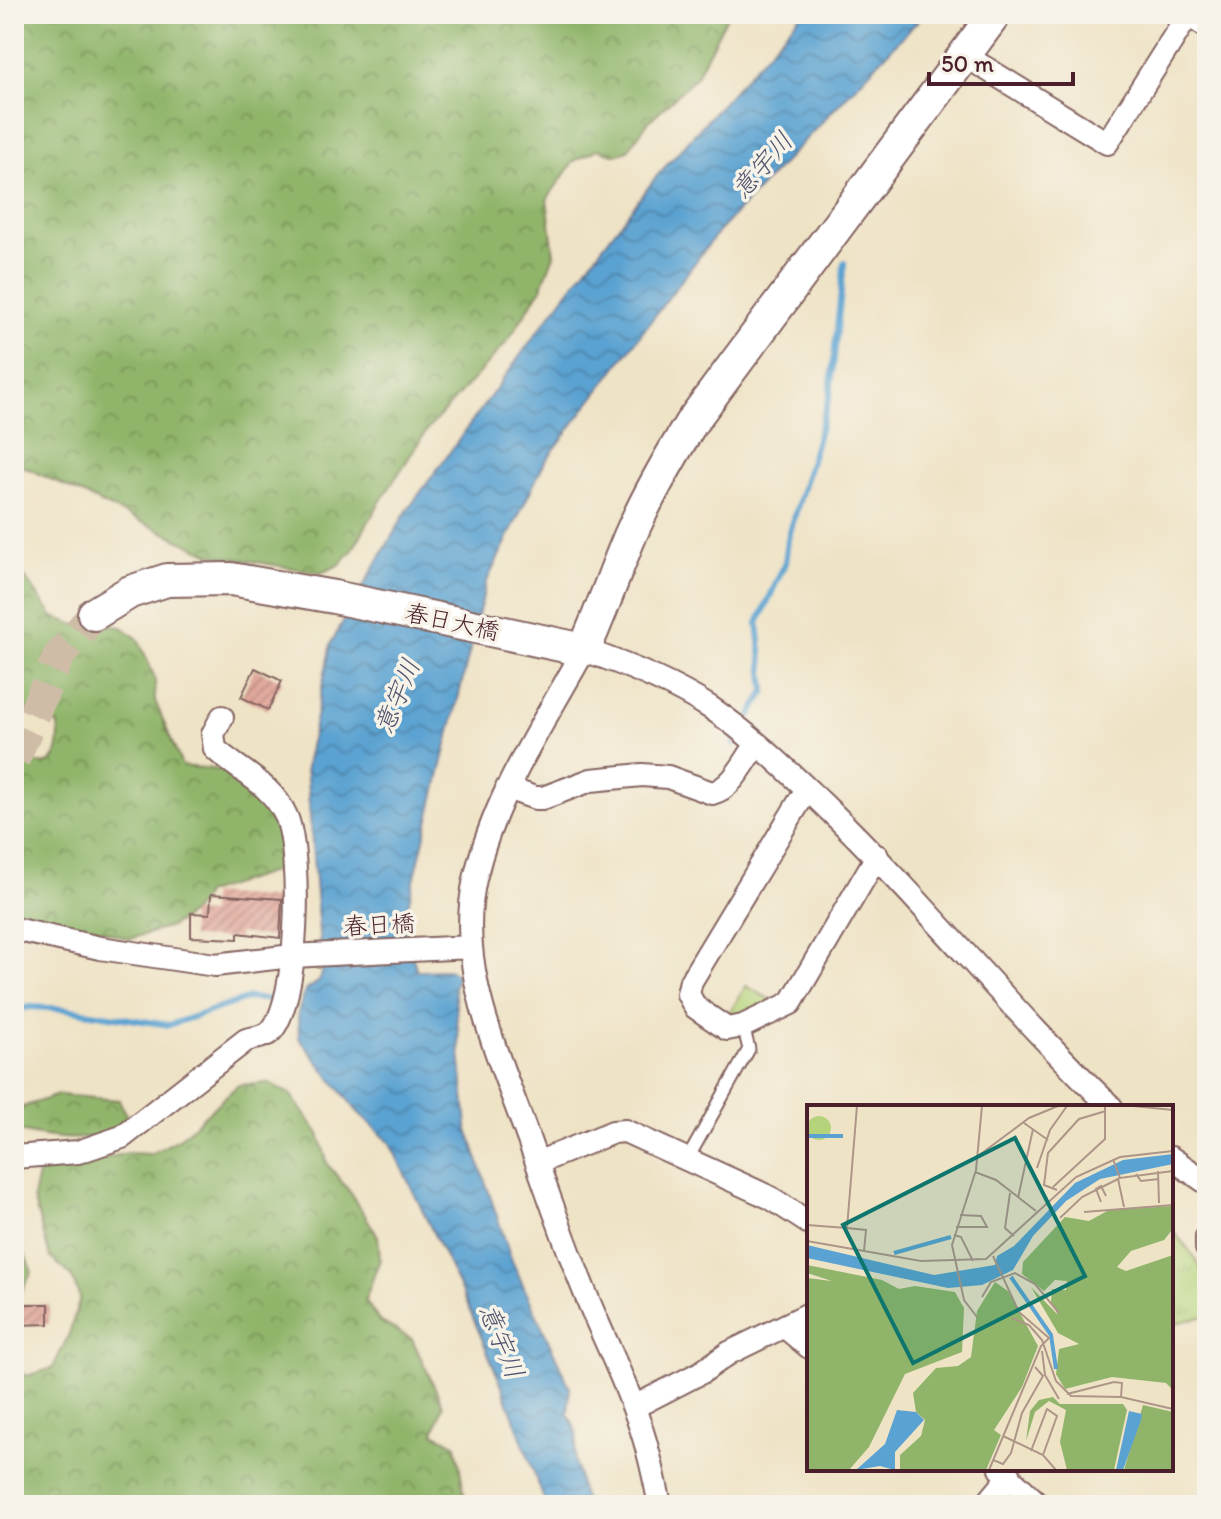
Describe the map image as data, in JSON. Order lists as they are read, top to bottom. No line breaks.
{"streets":{"street":["春日大橋","春日橋"]},"water":["意宇川"],"scale_bar":"50 m"}
